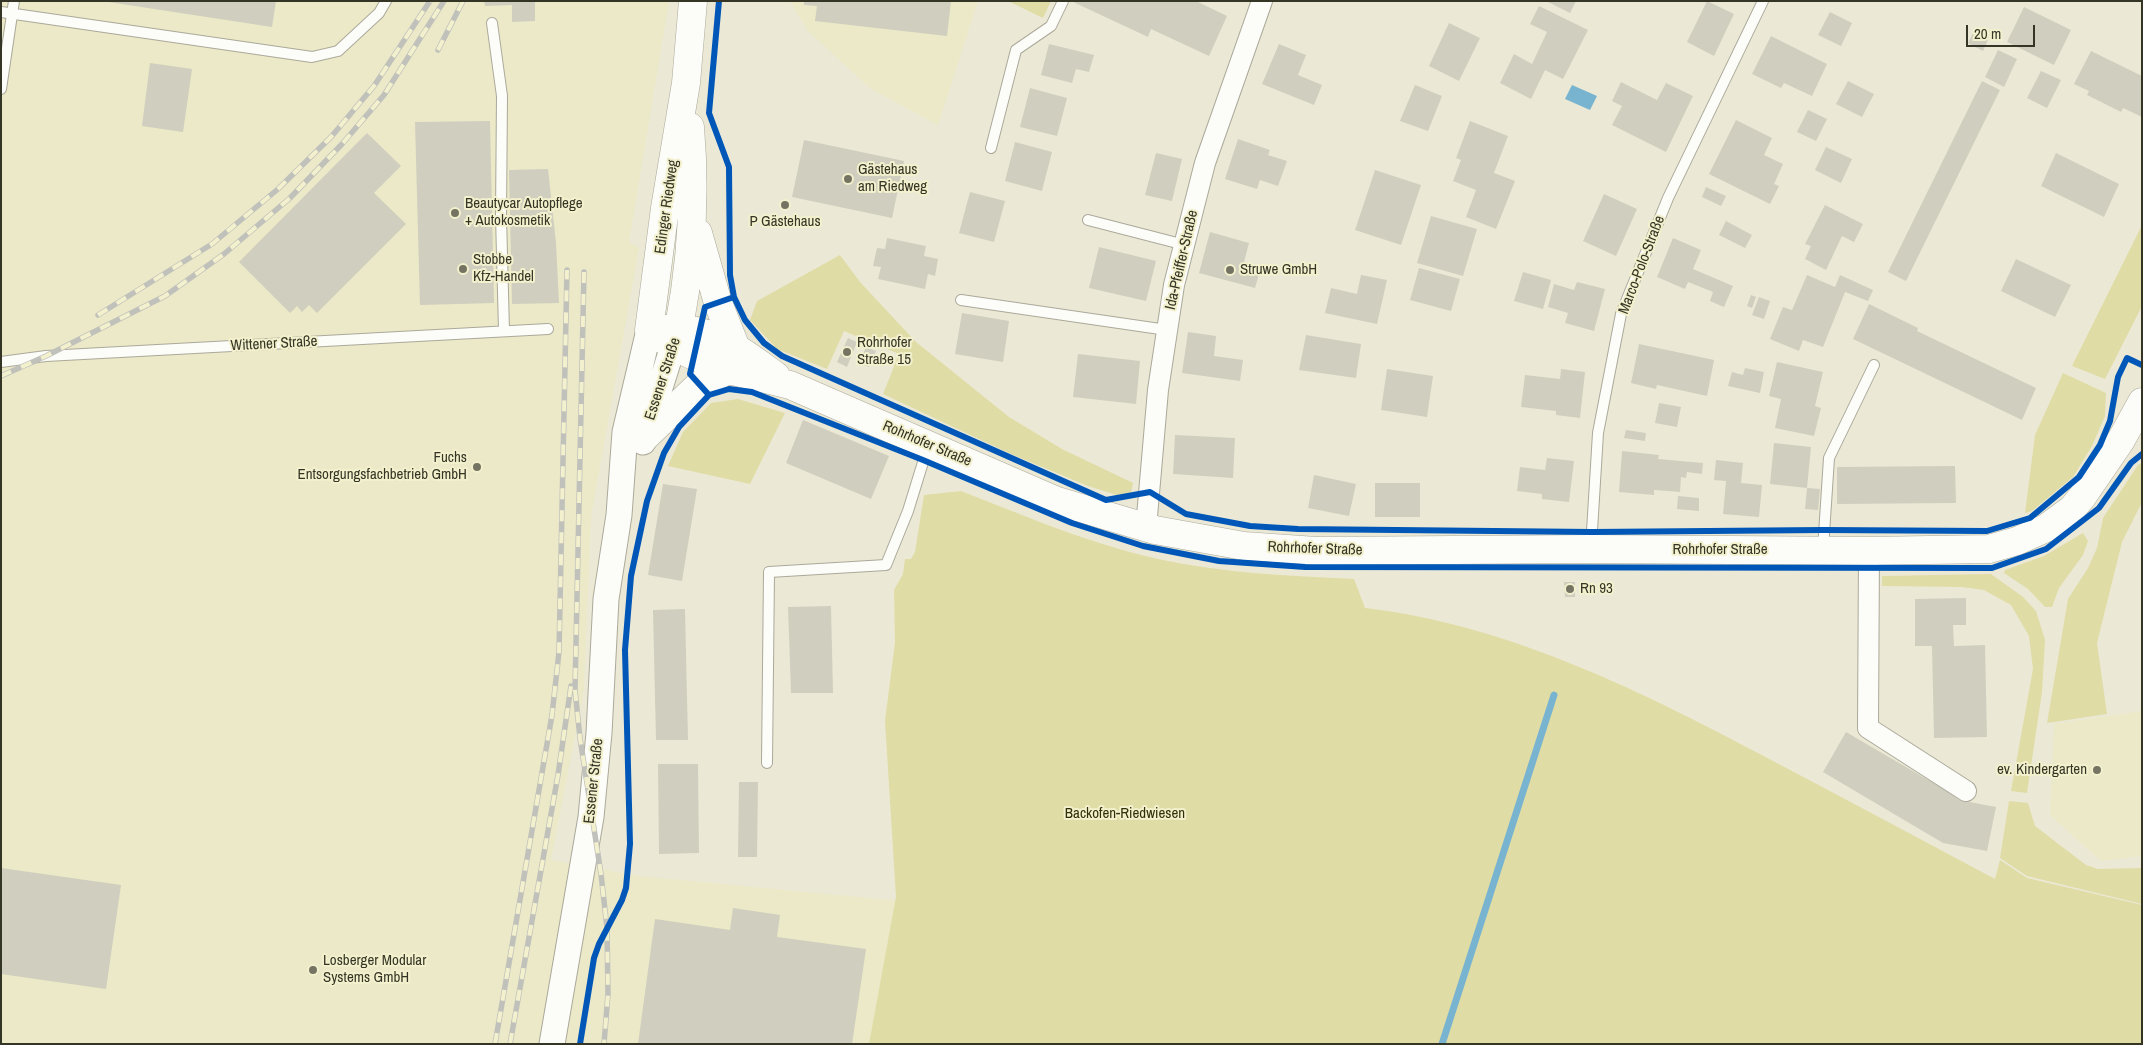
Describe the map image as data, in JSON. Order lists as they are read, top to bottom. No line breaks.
{"streets":{"main road":["Edinger Riedweg","Rohrhofer Straße"],"street":["Ida-Pfeiffer-Straße","Essener Straße"],"lane":["Marco-Polo-Straße","Wittener Straße"]},"crossings":[["Edinger Riedweg","Essener Straße"],["Edinger Riedweg","Rohrhofer Straße"],["Ida-Pfeiffer-Straße","Rohrhofer Straße"],["Marco-Polo-Straße","Rohrhofer Straße"],["Essener Straße","Rohrhofer Straße"]],"parks":["Backofen-Riedwiesen"],"places":["Gästehaus am Riedweg","P Gästehaus","Beautycar Autopflege + Autokosmetik","Stobbe Kfz-Handel","Struwe GmbH","Rohrhofer Straße 15","Fuchs Entsorgungsfachbetrieb GmbH","Rn 93","ev. Kindergarten","Losberger Modular Systems GmbH"],"scale_bar":"20 m"}
